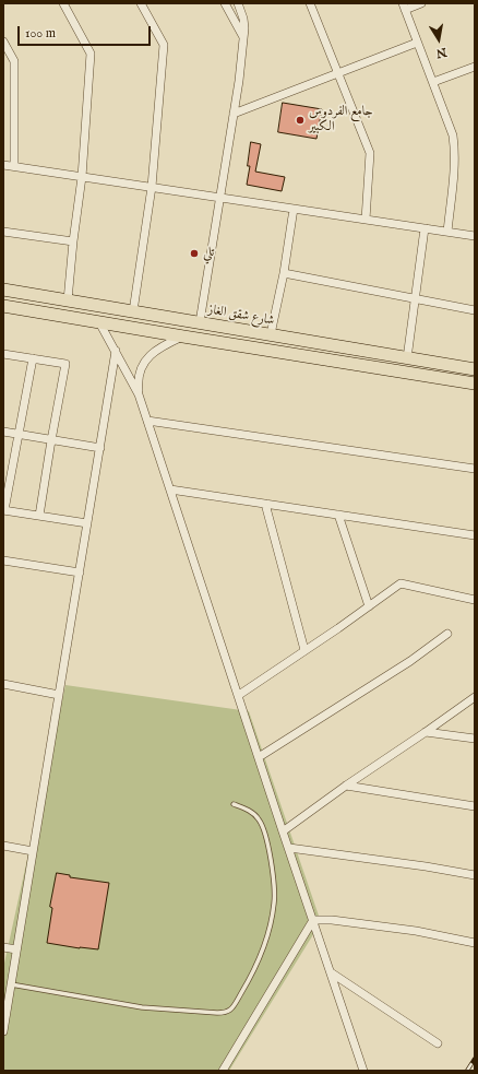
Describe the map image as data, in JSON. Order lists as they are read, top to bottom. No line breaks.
{"streets":{"main road":["شارع شقق الغاز"]},"places":["جامع الفردوس الكبير","تلي"],"scale_bar":"100 m","north":"bottom"}
